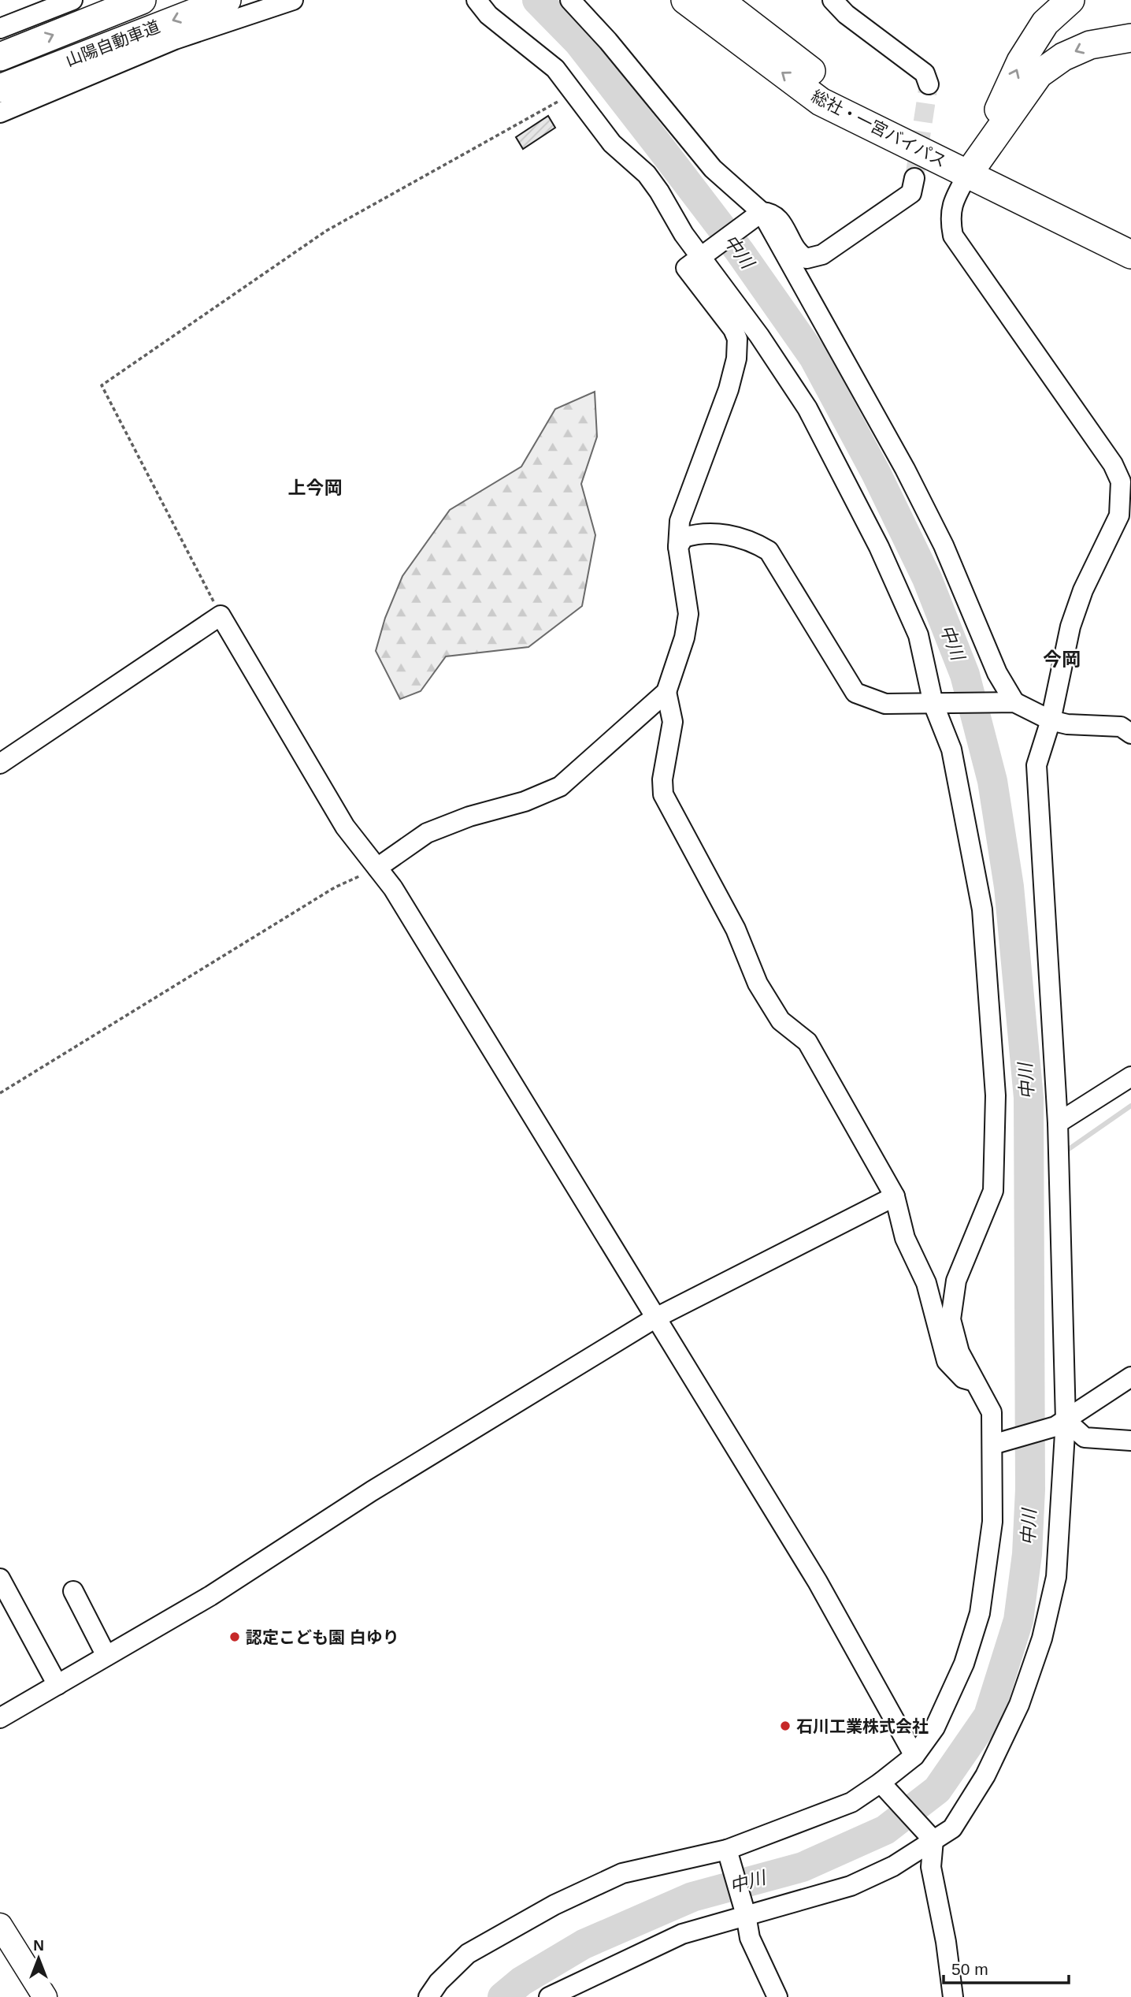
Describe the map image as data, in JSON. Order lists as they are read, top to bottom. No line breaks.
{"streets":{"highway":["山陽自動車道","総社・一宮バイパス"]},"districts":["上今岡","今岡"],"water":["中川"],"places":["認定こども園 白ゆり","石川工業株式会社"],"scale_bar":"50 m","north":"top"}
